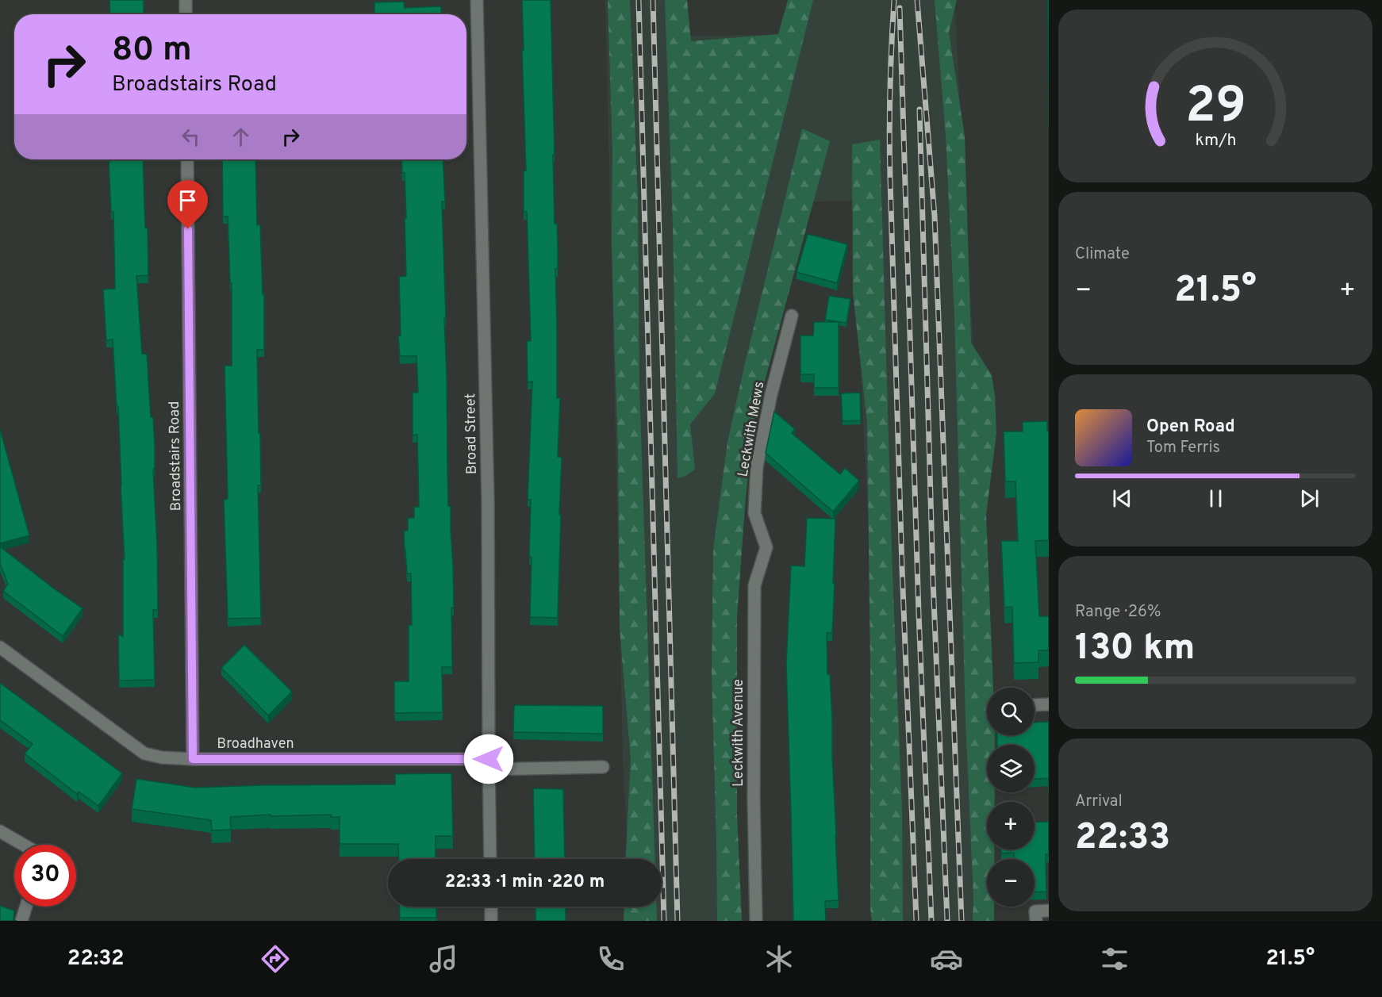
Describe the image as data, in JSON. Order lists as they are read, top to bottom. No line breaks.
{"streets":{"street":["Leckwith Mews","Broad Street","Broadstairs Road","Leckwith Avenue","Broadhaven"]},"crossings":[["Leckwith Mews","Leckwith Avenue"],["Broad Street","Broadhaven"],["Broadstairs Road","Broadhaven"]],"page":{"turn":["80 m","Broadstairs Road"],"tile":["Climate",["Range · 26%","130 km"],["Arrival","22:33"]],"heat":["−","21.5°","+"],"song":["Open Road","Tom Ferris"],"map_buttons":["+","−"],"limit":"30","trip":"22:33 · 1 min · 220 m","tabs":["22:32","21.5°"],"gauge":["29","km/h"]}}
